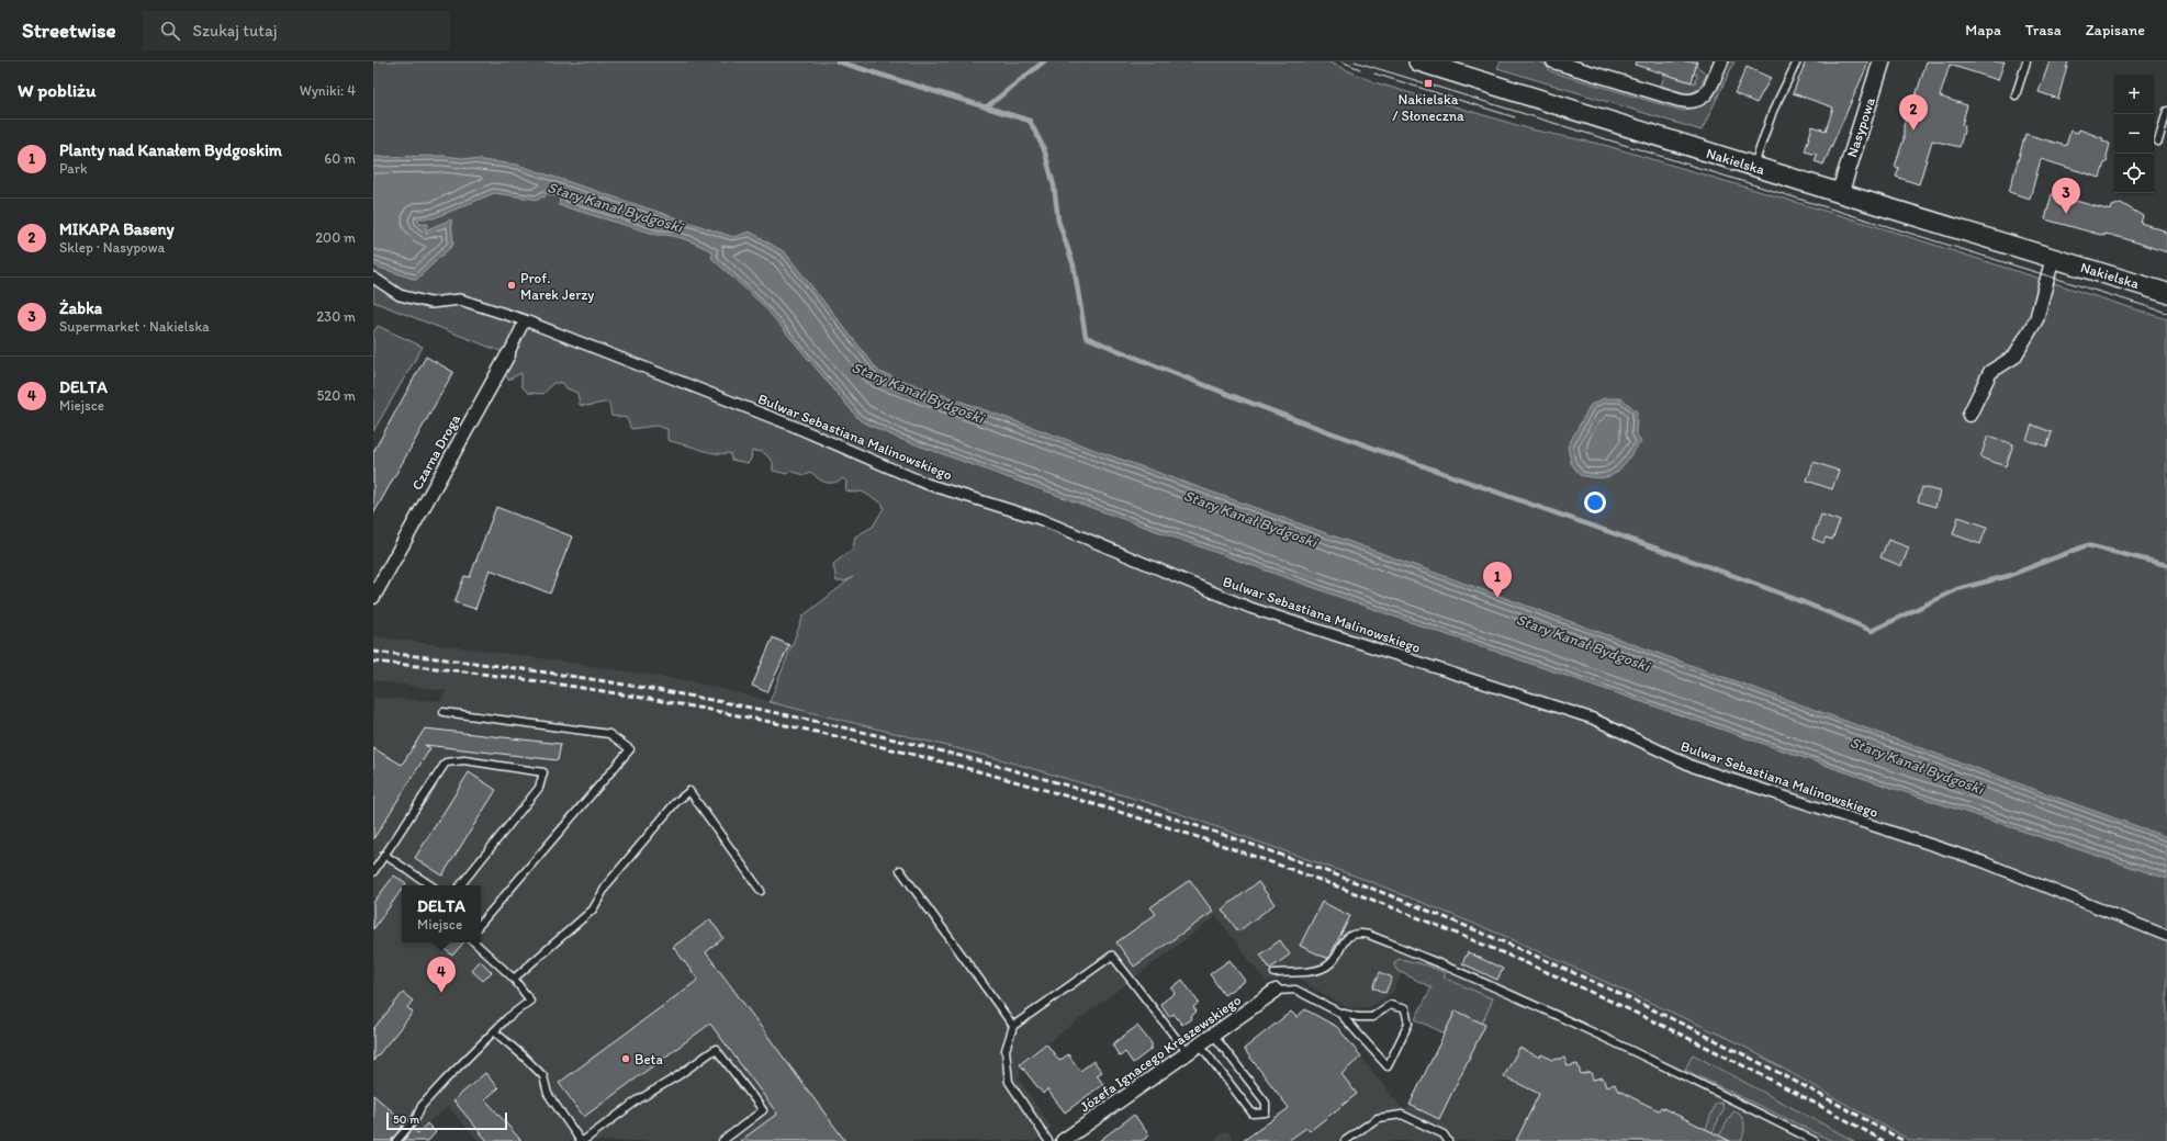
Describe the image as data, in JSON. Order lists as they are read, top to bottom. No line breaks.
{"streets":{"main road":["Nakielska"],"street":["Nasypowa","Bulwar Sebastiana Malinowskiego","Czarna Droga","Józefa Ignacego Kraszewskiego"]},"crossings":[["Nasypowa","Nakielska"],["Bulwar Sebastiana Malinowskiego","Czarna Droga"]],"water":["Stary Kanał Bydgoski"],"places":{"transit":["Nakielska / Słoneczna"],"other":["Prof. Marek Jerzy","Beta"]},"scale_bar":"50 m","page":{"header":"Streetwise","search":"Szukaj tutaj","nav":["Mapa","Trasa","Zapisane"],"heading":["W pobliżu","Wyniki: 4"],"map_buttons":["+","−"],"pins":["2","3","1","4"],"list":[{"mark":"1","name":"Planty nad Kanałem Bydgoskim","note":"Park","value":"60 m"},{"mark":"2","name":"MIKAPA Baseny","note":"Sklep · Nasypowa","value":"200 m"},{"mark":"3","name":"Żabka","note":"Supermarket · Nakielska","value":"230 m"},{"mark":"4","name":"DELTA","note":"Miejsce","value":"520 m"}],"popup":["DELTA","Miejsce"],"scale":"50 m"}}
